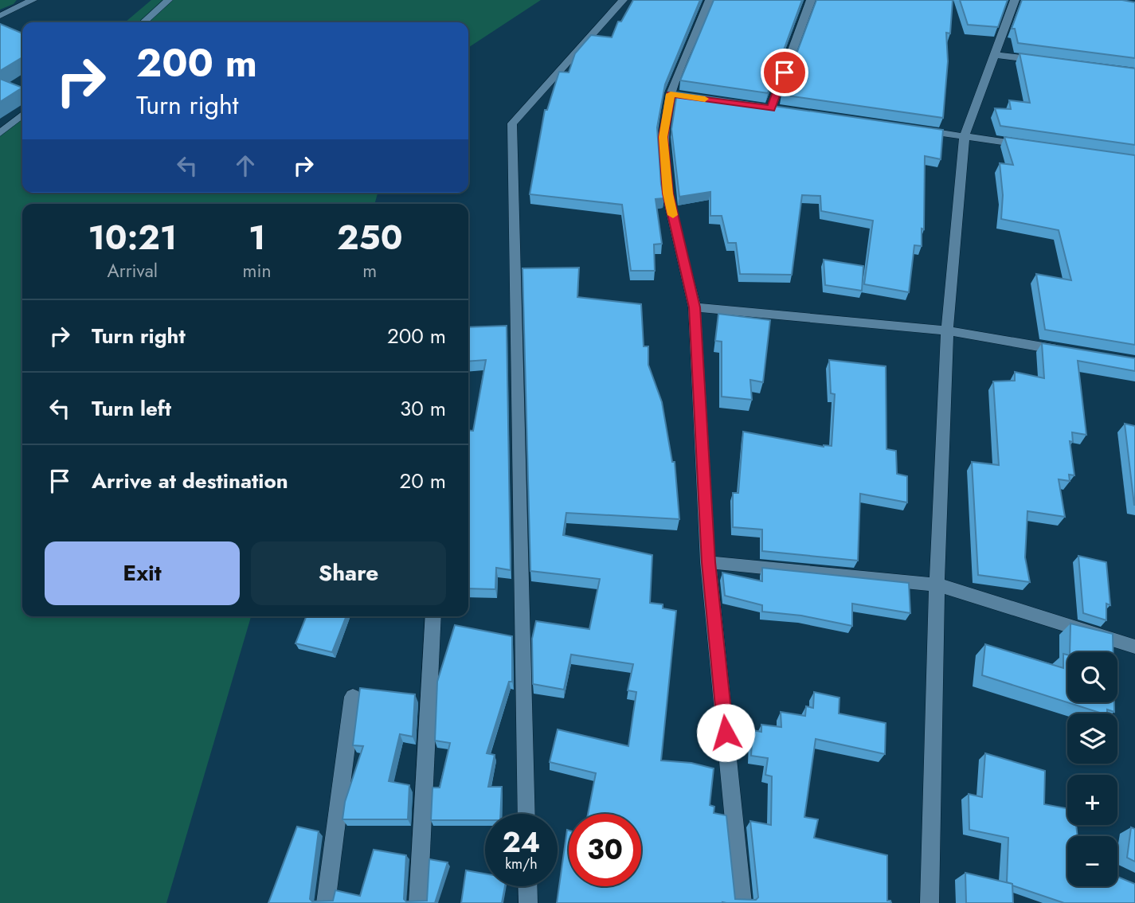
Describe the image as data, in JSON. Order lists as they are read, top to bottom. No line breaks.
{"page":{"turn":["200 m","Turn right"],"eta":["10:21","Arrival","1","min","250","m"],"list":[{"name":"Turn right","value":"200 m"},{"name":"Turn left","value":"30 m"},{"name":"Arrive at destination","value":"20 m"}],"buttons":["Exit","Share"],"map_buttons":["+","−"],"speed":"24 km/h","limit":"30"}}
